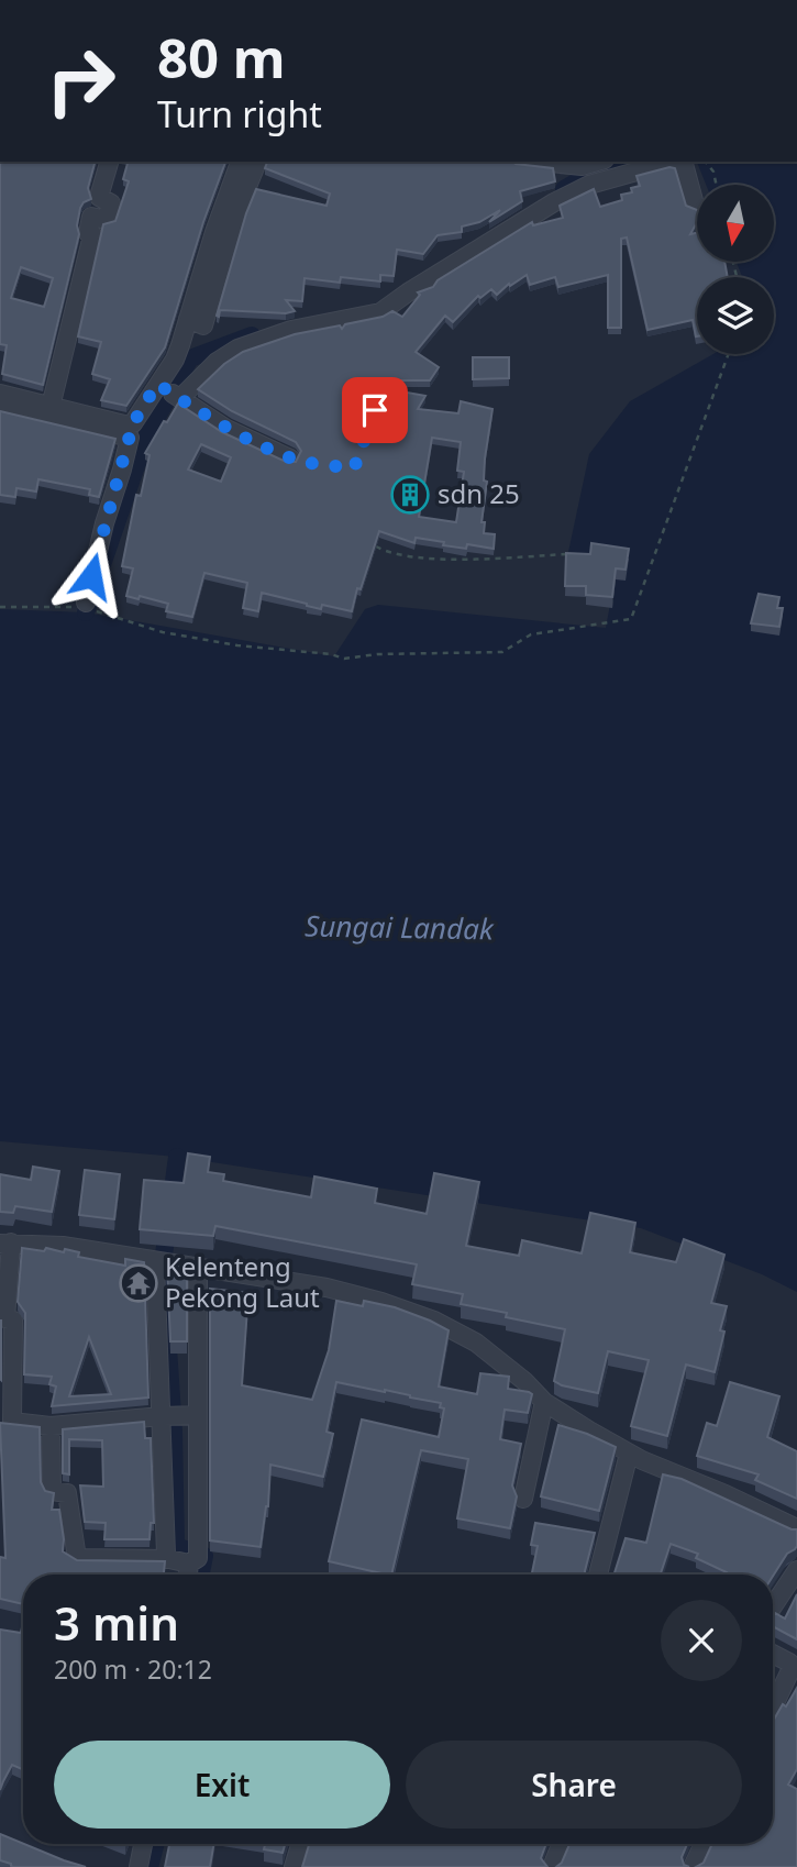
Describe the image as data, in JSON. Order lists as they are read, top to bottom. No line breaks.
{"water":["Sungai Landak"],"places":{"building":["sdn 25"],"temple":["Kelenteng Pekong Laut"]},"north":"bottom","page":{"turn":["80 m","Turn right"],"heading":["3 min","200 m · 20:12"],"buttons":["Exit","Share"]}}
